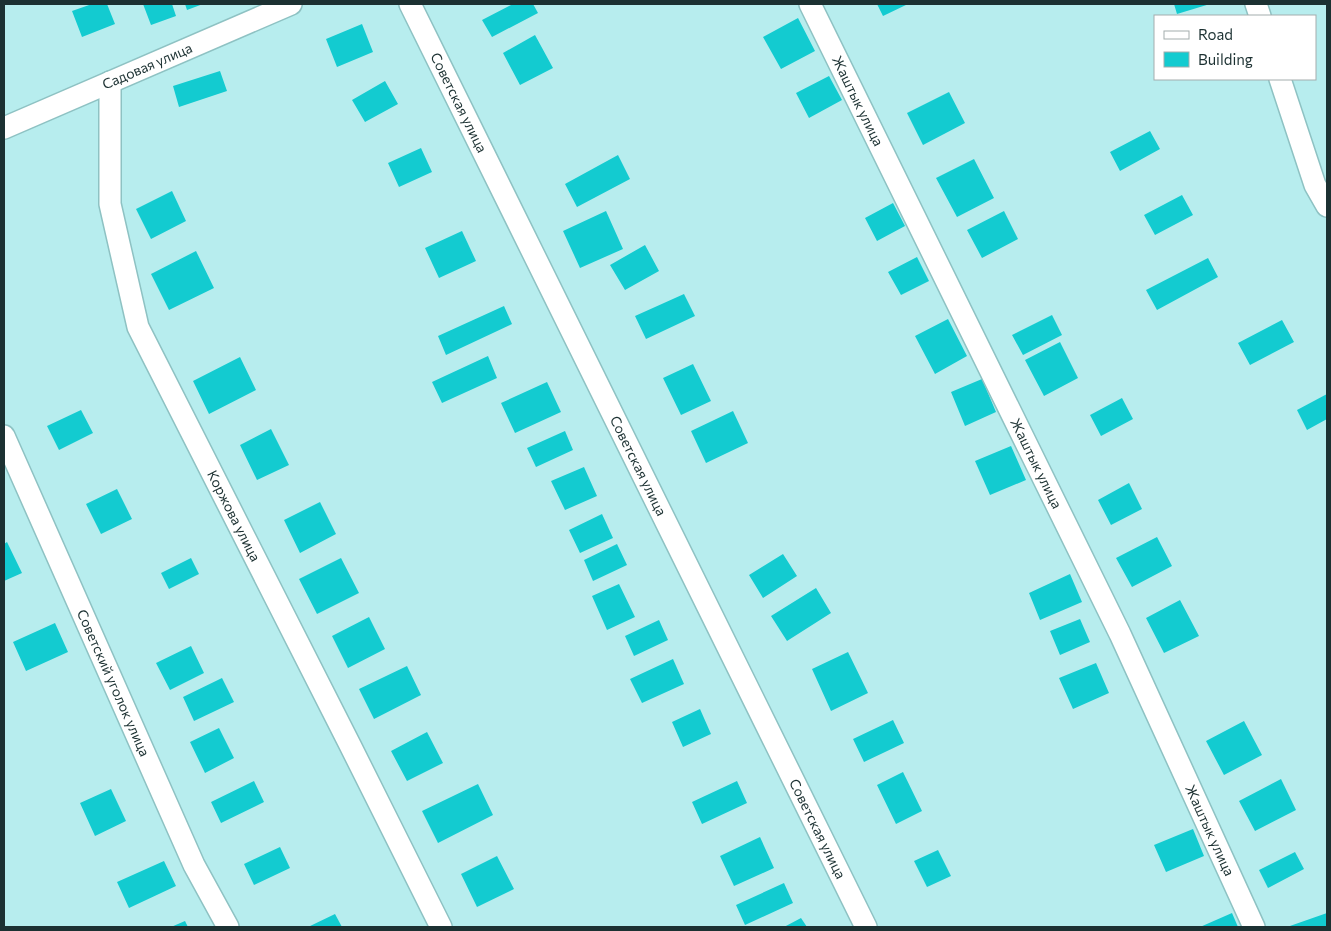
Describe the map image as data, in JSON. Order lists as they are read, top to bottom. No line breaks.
{"streets":{"street":["Садовая улица","Жаштык улица","Советская улица","Коржова улица","Советский уголок улица"]},"crossings":[["Садовая улица","Коржова улица"]],"legend":["Road","Building"]}
